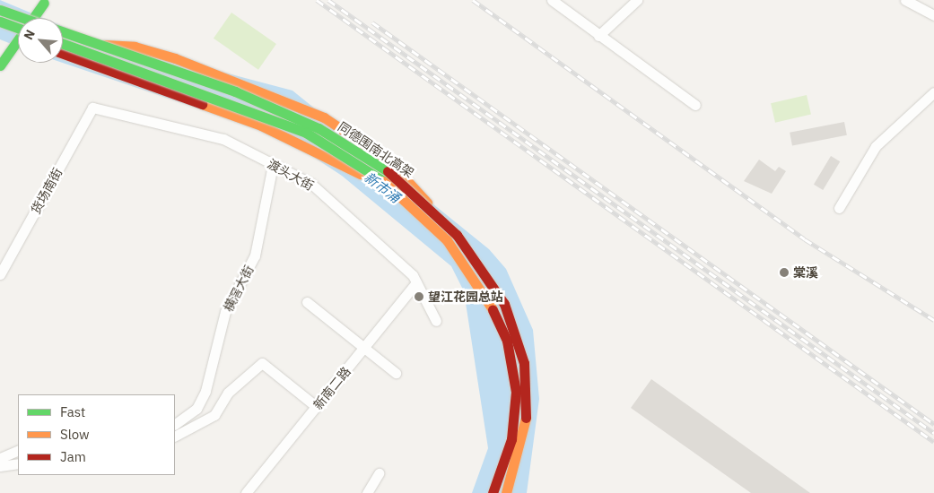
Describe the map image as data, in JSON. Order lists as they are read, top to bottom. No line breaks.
{"streets":{"main road":["同德围南北高架"],"street":["渡头大街","货场南街","横滘大街","新南二路"]},"crossings":[["渡头大街","货场南街"],["渡头大街","横滘大街"],["渡头大街","新南二路"]],"water":["新市涌"],"places":["棠溪","望江花园总站"],"legend":["Fast","Slow","Jam"],"north":"top left"}
